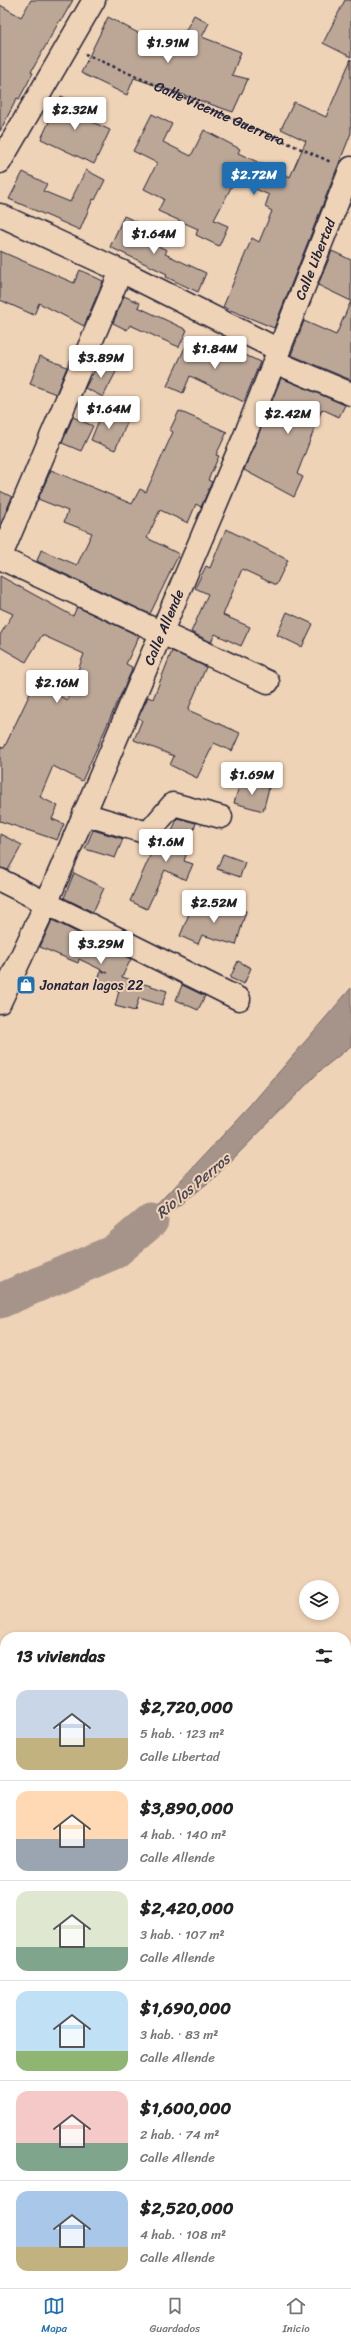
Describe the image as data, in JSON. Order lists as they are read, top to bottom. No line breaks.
{"streets":{"street":["Calle Libertad","Calle Allende"],"path":["Calle Vicente Guerrero"]},"crossings":[["Calle Vicente Guerrero","Calle Libertad"],["Calle Libertad","Calle Allende"]],"water":["Rio los Perros"],"places":{"shop":["Jonatan lagos 22"]},"page":{"price":["$1.91M","$2.32M","$2.72M","$1.64M","$1.84M","$3.89M","$1.64M","$2.42M","$2.16M","$1.69M","$1.6M","$2.52M","$3.29M"],"heading":"13 viviendas","list":[{"name":"$2,720,000","note":"5 hab. · 123 m² · Calle Libertad"},{"name":"$3,890,000","note":"4 hab. · 140 m² · Calle Allende"},{"name":"$2,420,000","note":"3 hab. · 107 m² · Calle Allende"},{"name":"$1,690,000","note":"3 hab. · 83 m² · Calle Allende"},{"name":"$1,600,000","note":"2 hab. · 74 m² · Calle Allende"},{"name":"$2,520,000","note":"4 hab. · 108 m² · Calle Allende"}],"tabs":["Mapa","Guardados","Inicio"]}}
